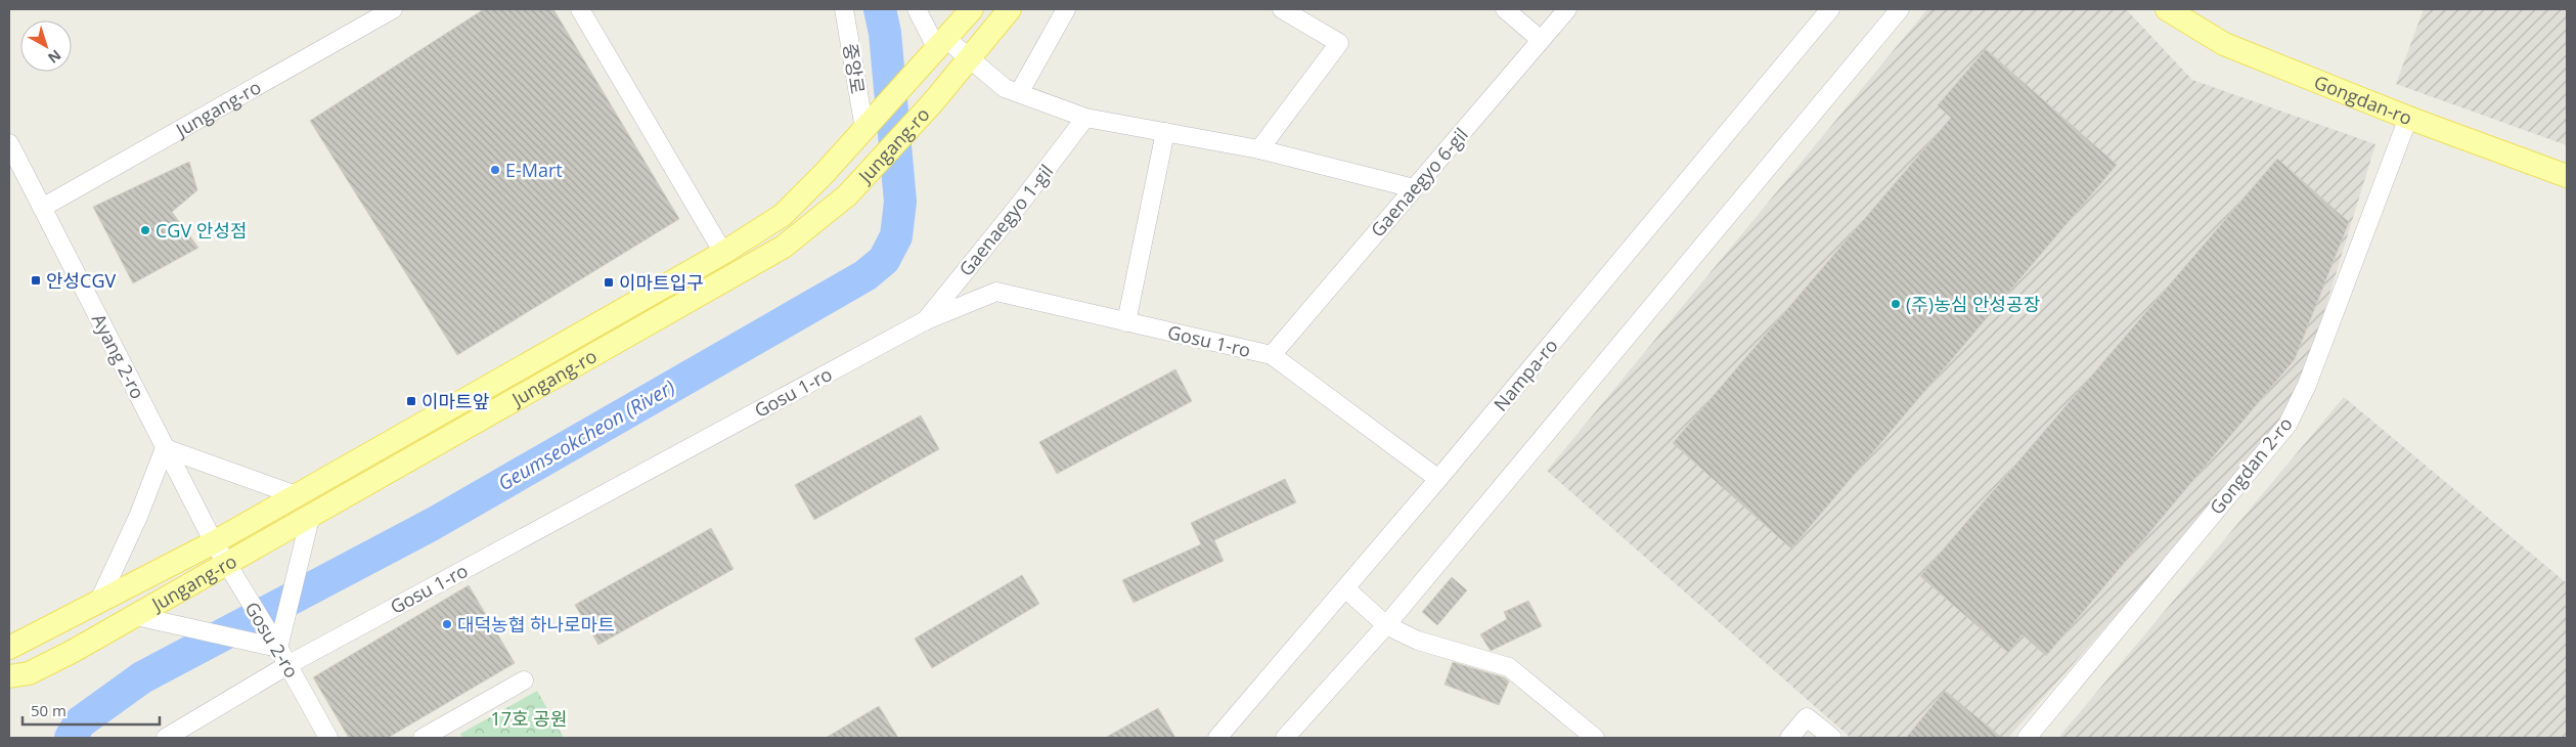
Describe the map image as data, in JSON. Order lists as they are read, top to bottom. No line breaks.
{"streets":{"main road":["Gongdan-ro","Jungang-ro"],"street":["중앙로","Gaenaegyo 6-gil","Gaenaegyo 1-gil","Gosu 1-ro","Ayang 2-ro","Nampa-ro","Gongdan 2-ro","Gosu 2-ro"]},"crossings":[["중앙로","Jungang-ro"],["Gongdan-ro","Gongdan 2-ro"],["Jungang-ro","Ayang 2-ro"],["Jungang-ro","Gosu 2-ro"],["Gaenaegyo 6-gil","Gosu 1-ro"],["Gaenaegyo 1-gil","Gosu 1-ro"],["Gosu 1-ro","Nampa-ro"],["Gosu 1-ro","Gosu 2-ro"],["Ayang 2-ro","Gosu 2-ro"]],"water":["Geumseokcheon (River)"],"parks":["17호 공원"],"places":{"other":["E-Mart","CGV 안성점","(주)농심 안성공장","대덕농협 하나로마트"],"transit":["안성CGV","이마트입구","이마트앞"]},"scale_bar":"50 m","north":"bottom right"}
